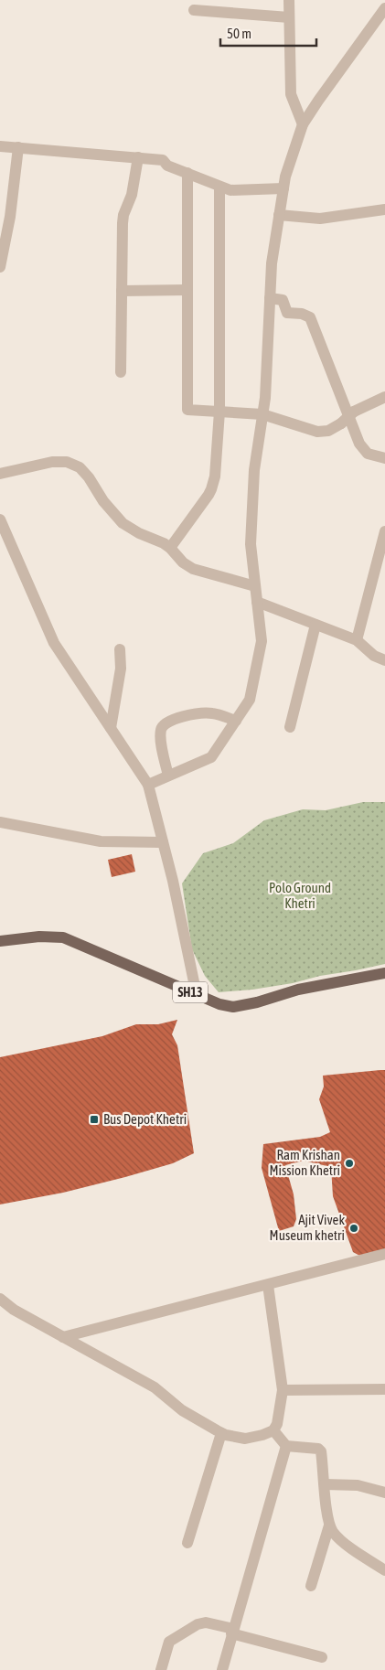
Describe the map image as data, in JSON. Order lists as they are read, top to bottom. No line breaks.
{"streets":{"main road":["SH13"]},"parks":["Polo Ground Khetri"],"places":{"transit":["Bus Depot Khetri"],"other":["Ram Krishan Mission Khetri","Ajit Vivek Museum khetri"]},"scale_bar":"50 m"}
